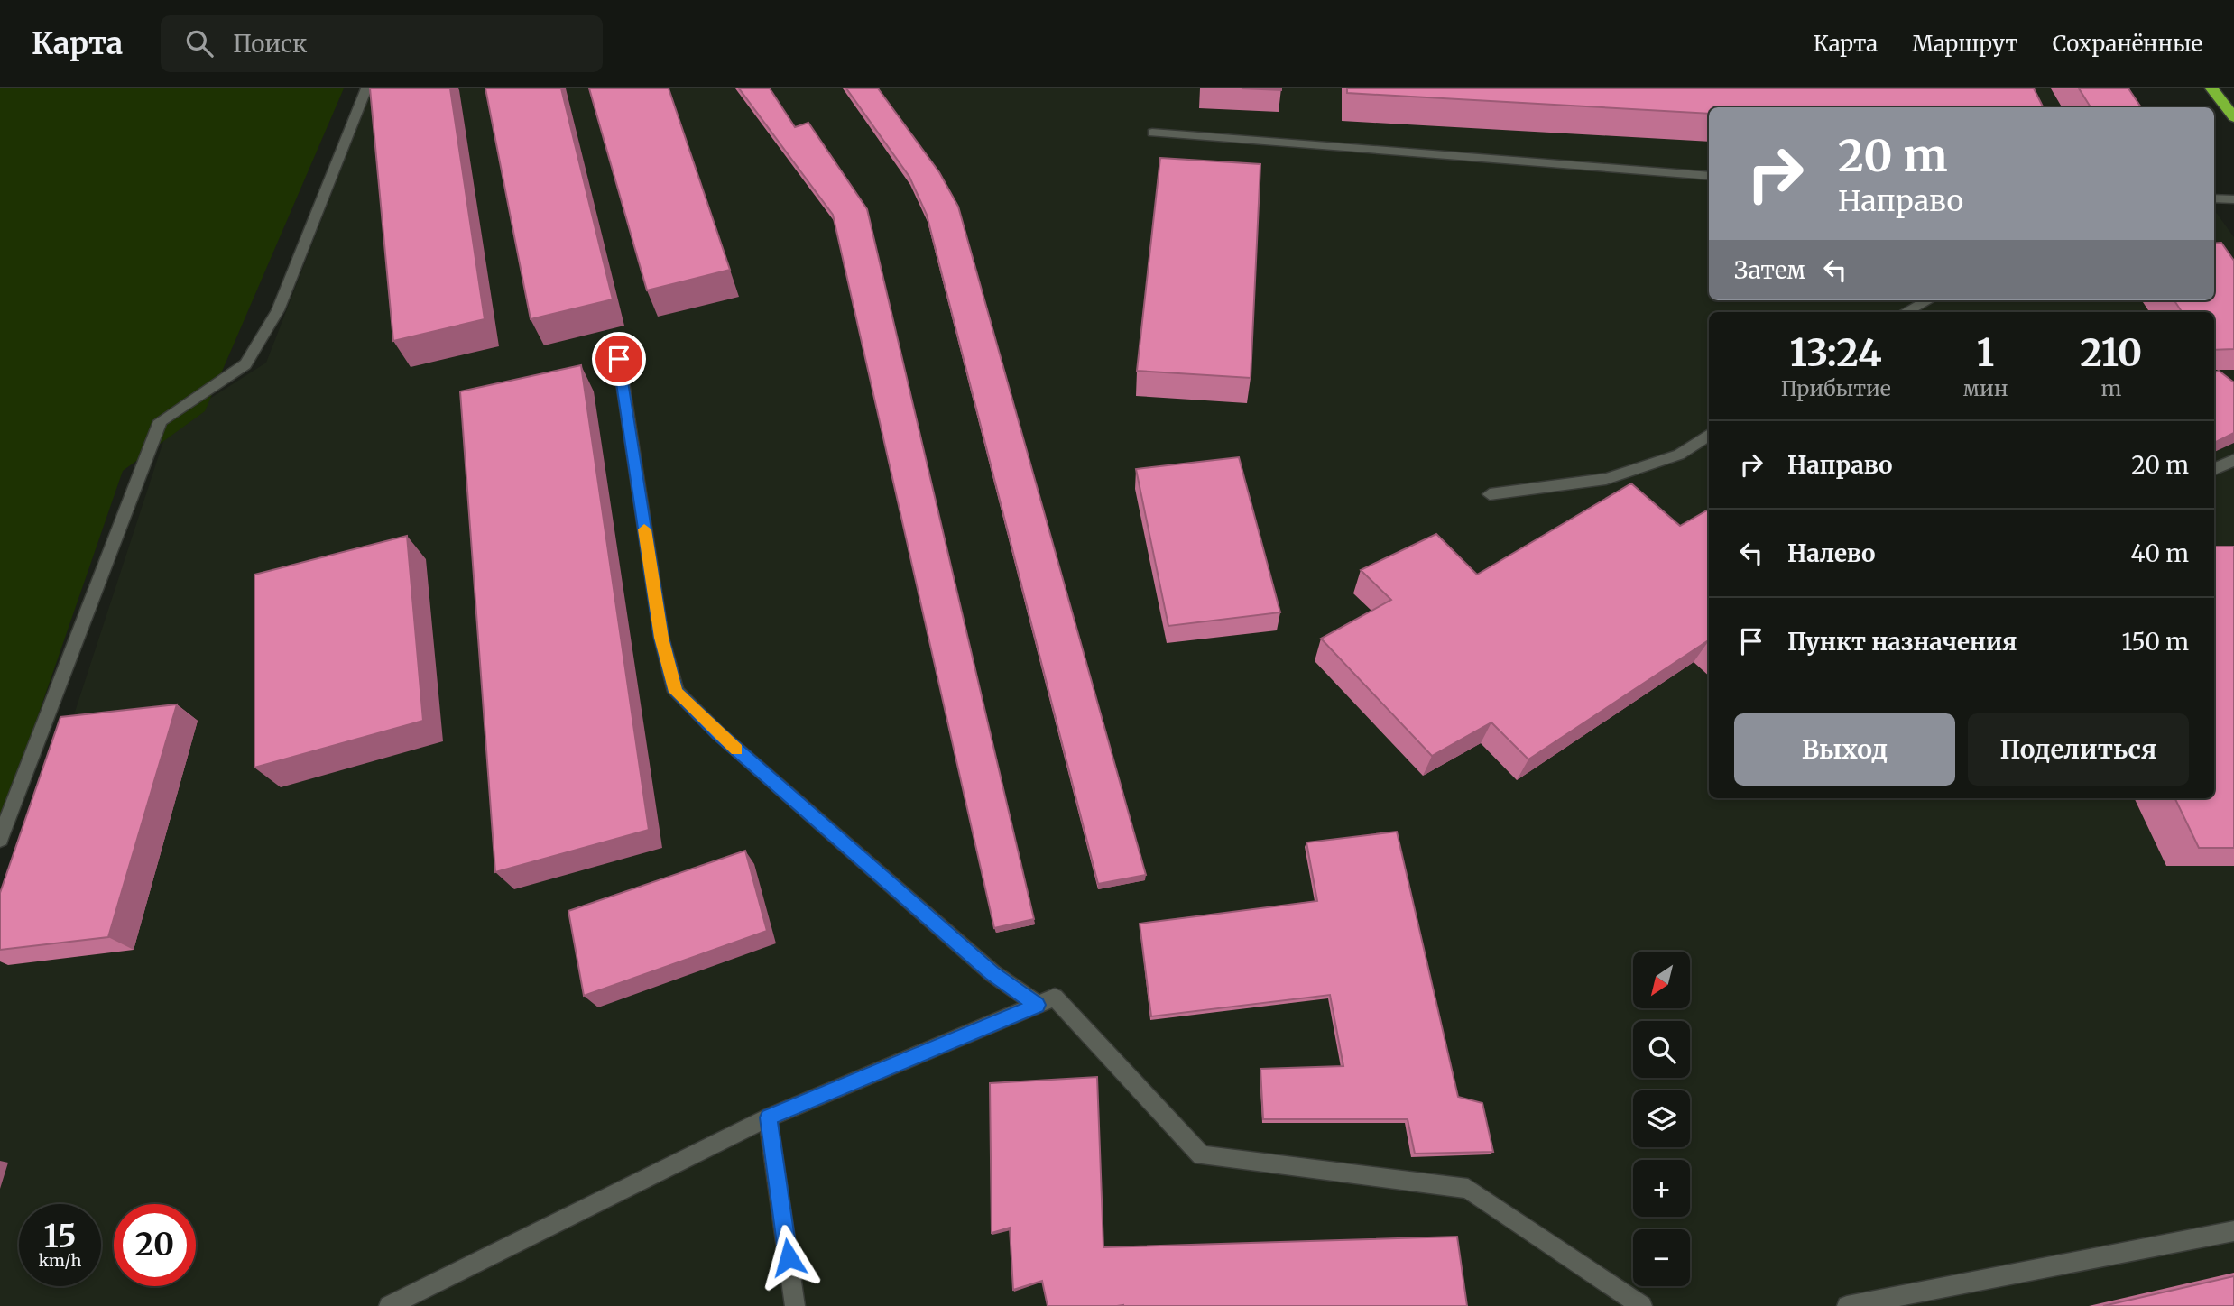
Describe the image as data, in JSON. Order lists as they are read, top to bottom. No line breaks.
{"north":"bottom left","page":{"header":"Карта","search":"Поиск","nav":["Карта","Маршрут","Сохранённые"],"turn":["20 m","Направо"],"then":"Затем","eta":["13:24","Прибытие","1","мин","210","m"],"list":[{"name":"Направо","value":"20 m"},{"name":"Налево","value":"40 m"},{"name":"Пункт назначения","value":"150 m"}],"buttons":["Выход","Поделиться"],"map_buttons":["+","−"],"speed":"15 km/h","limit":"20"}}
